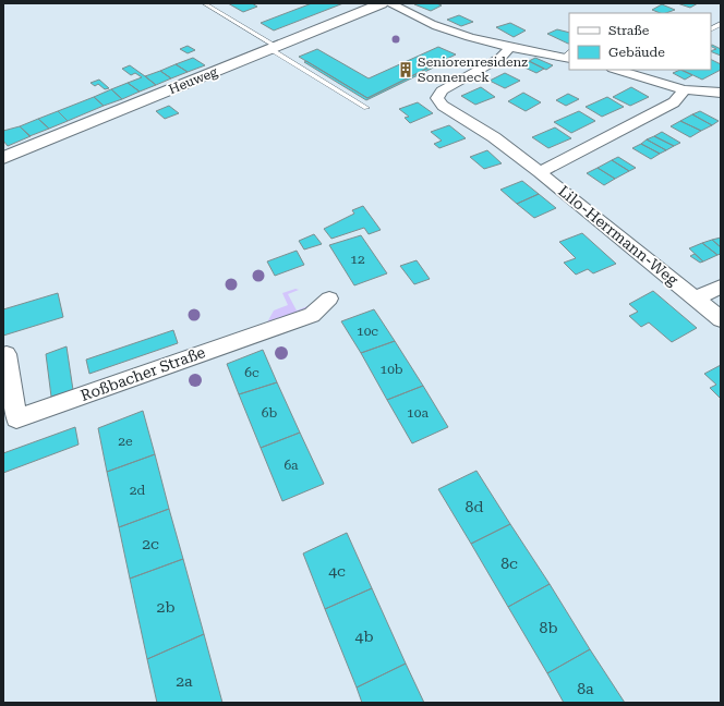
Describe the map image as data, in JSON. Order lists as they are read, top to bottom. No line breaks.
{"streets":{"street":["Heuweg","Lilo-Herrmann-Weg","Roßbacher Straße"]},"places":{"building":["Seniorenresidenz Sonneneck"]},"house_numbers":["12","10c","10b","6c","6b","10a","2e","6a","2d","8d","2c","8c","4c","2b","8b","4b","2a","8a"],"legend":["Straße","Gebäude"]}
